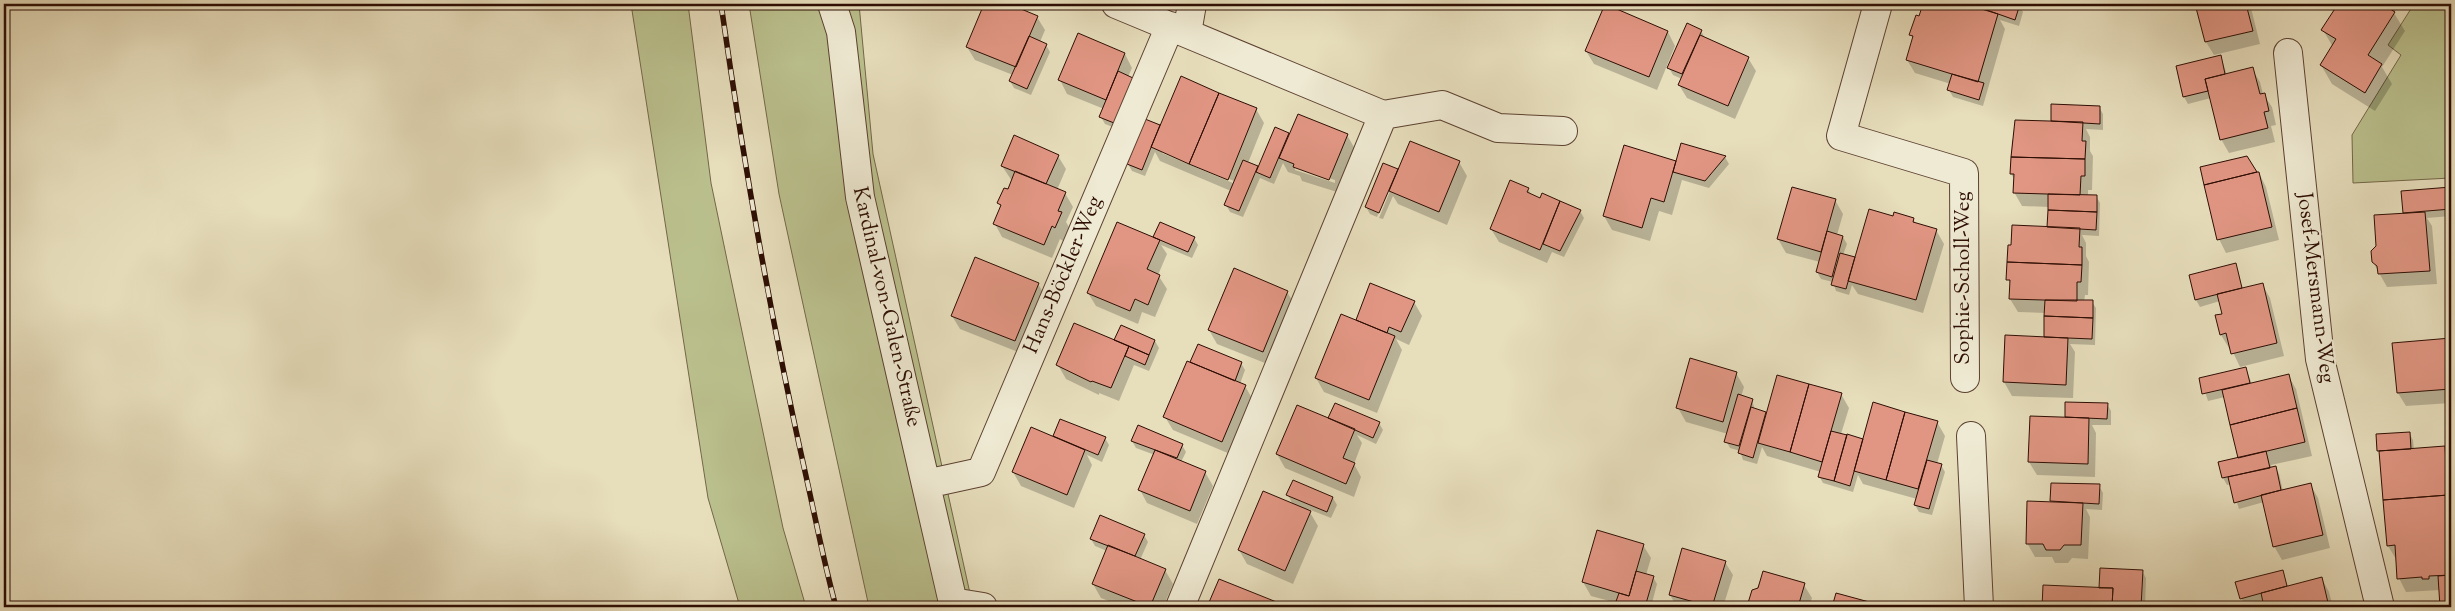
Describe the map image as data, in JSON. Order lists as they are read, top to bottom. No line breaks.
{"streets":{"street":["Hans-Böckler-Weg","Sophie-Scholl-Weg","Josef-Mersmann-Weg","Kardinal-von-Galen-Straße"]},"crossings":[["Hans-Böckler-Weg","Kardinal-von-Galen-Straße"]]}
